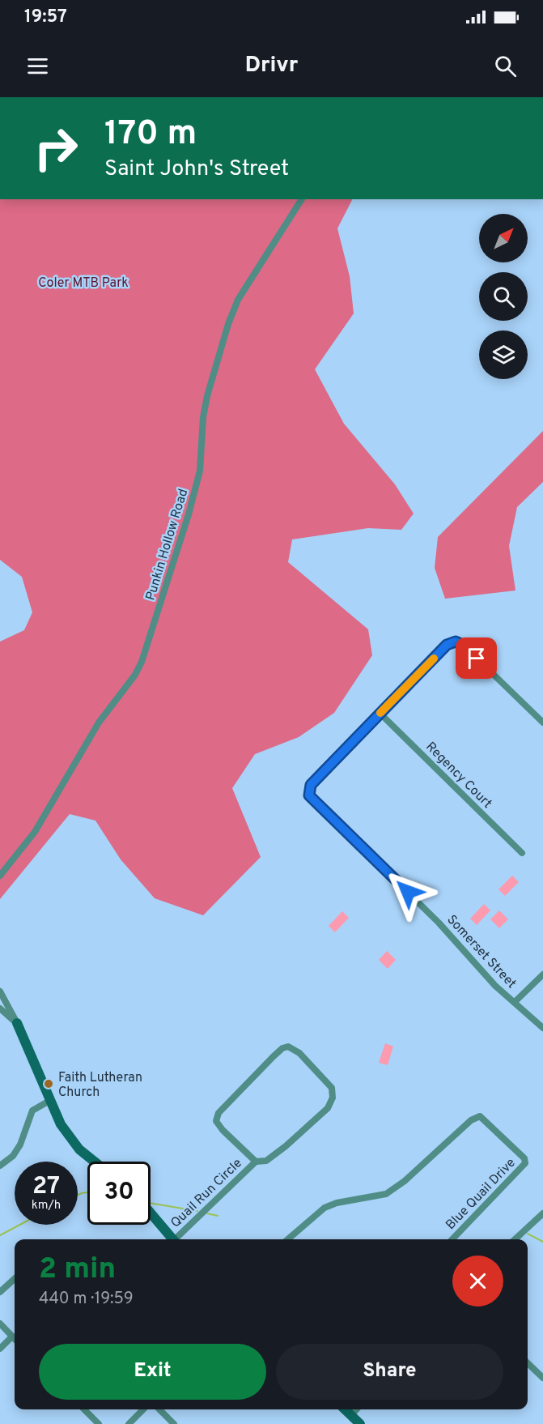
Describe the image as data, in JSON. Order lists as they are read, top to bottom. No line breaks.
{"streets":{"street":["Punkin Hollow Road","Regency Court","Somerset Street","Quail Run Circle","Blue Quail Drive"]},"crossings":[["Regency Court","Somerset Street"]],"parks":["Coler MTB Park"],"places":["Faith Lutheran Church"],"north":"top right","page":{"status":"19:57","header":"Drivr","turn":["170 m","Saint John's Street"],"speed":"27 km/h","limit":"30","heading":["2 min","440 m · 19:59"],"buttons":["Exit","Share"]}}
